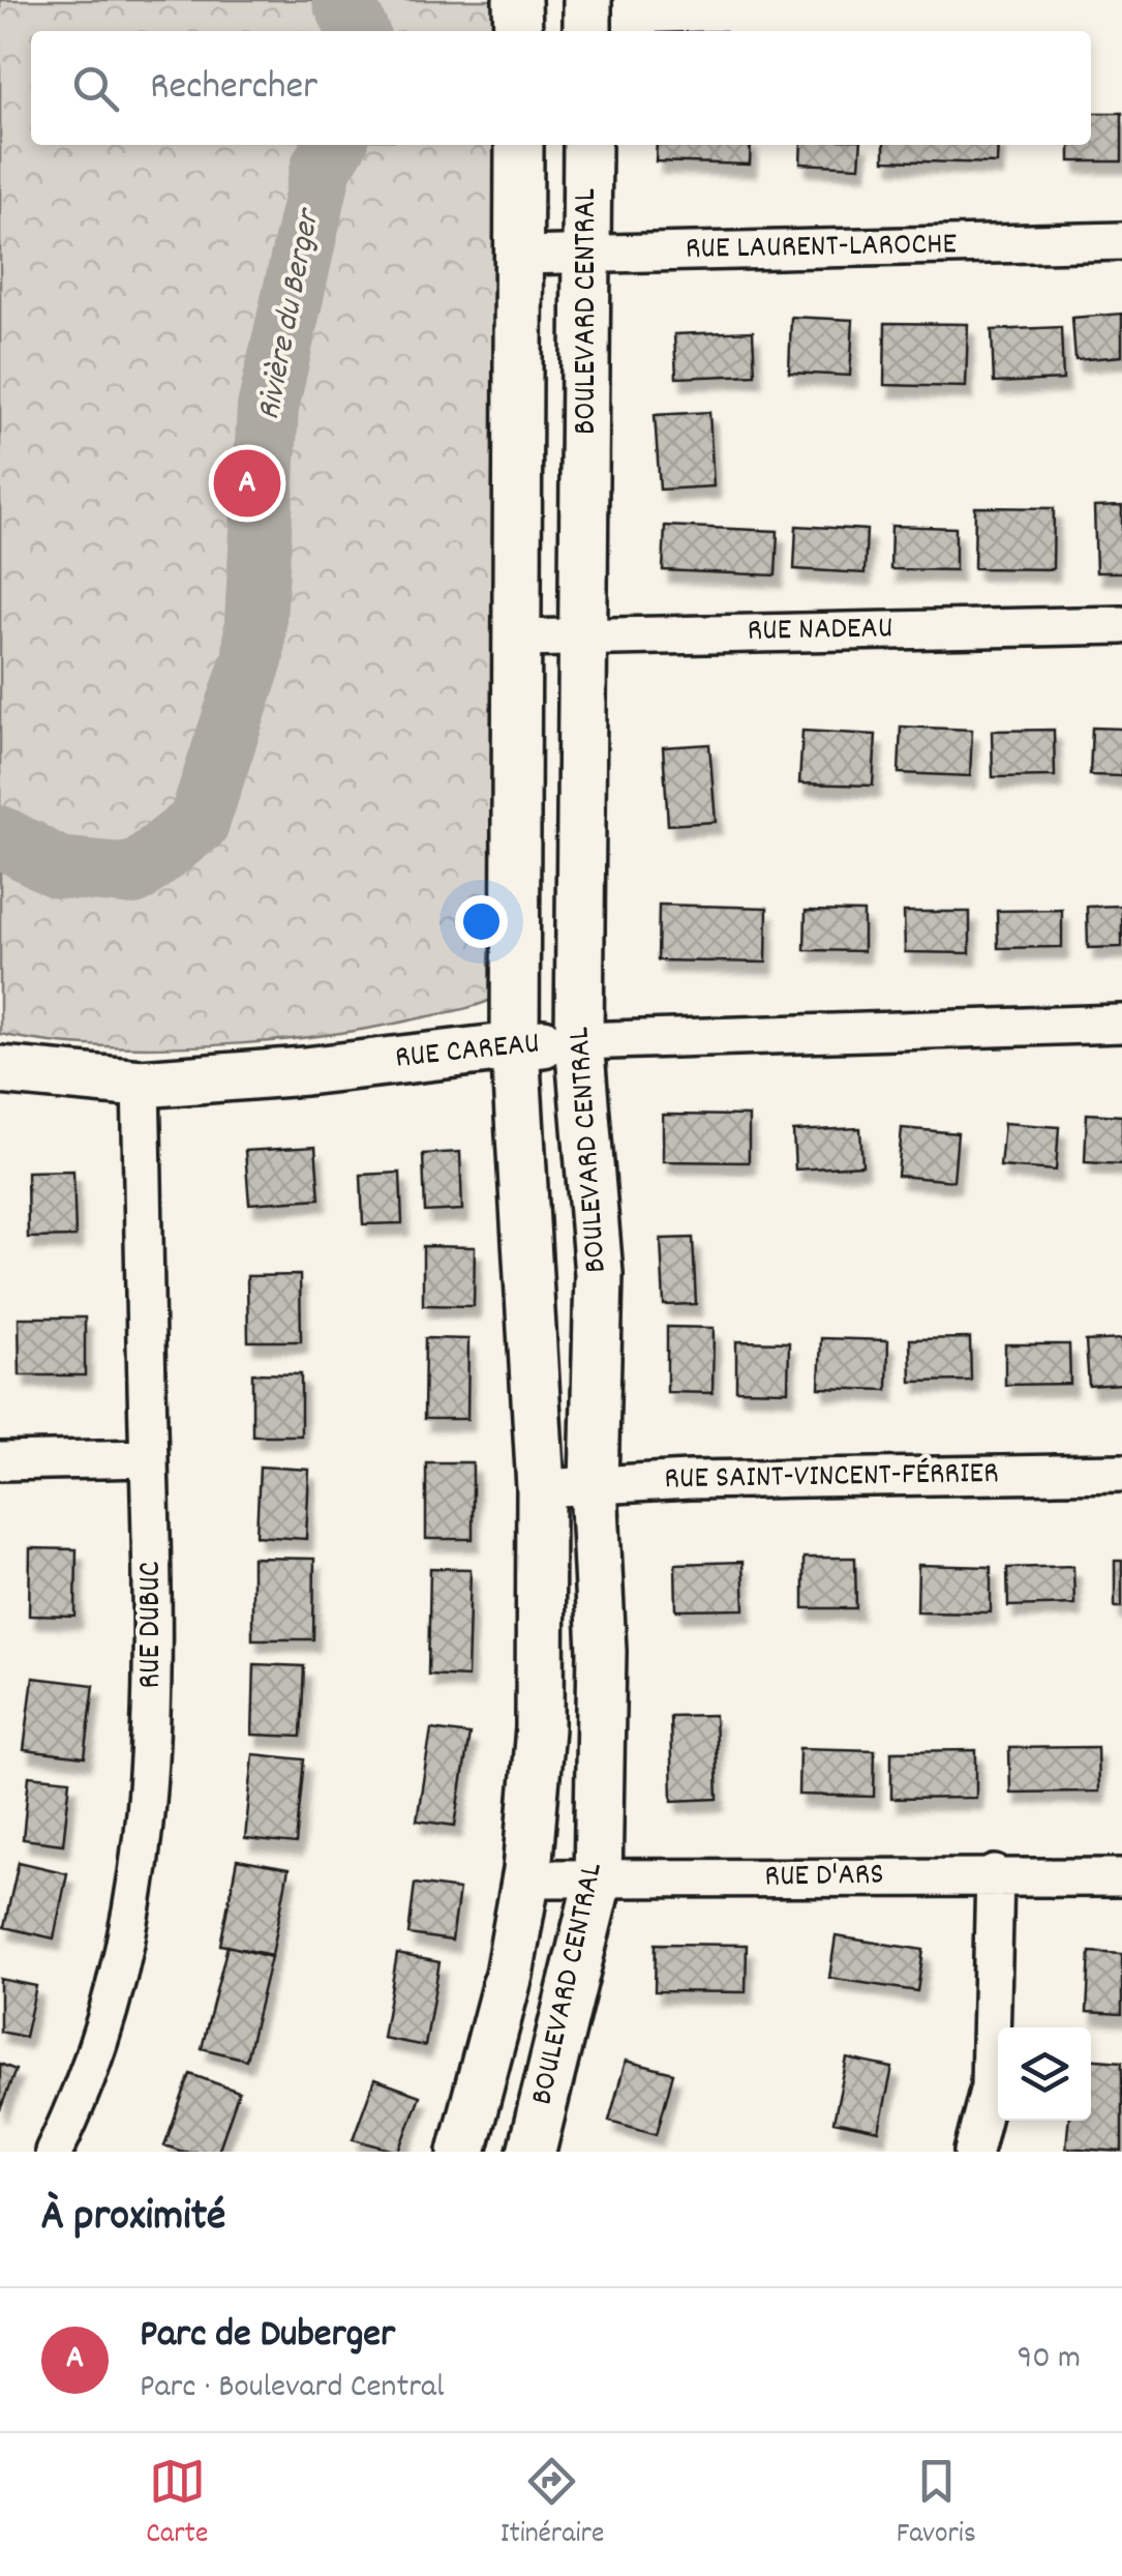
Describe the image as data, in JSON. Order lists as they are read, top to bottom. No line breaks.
{"streets":{"street":["RUE LAURENT-LAROCHE","BOULEVARD CENTRAL","RUE NADEAU","RUE CAREAU","RUE SAINT-VINCENT-FÉRRIER","RUE DUBUC","RUE D'ARS"]},"crossings":[["RUE LAURENT-LAROCHE","BOULEVARD CENTRAL"],["BOULEVARD CENTRAL","RUE NADEAU"],["BOULEVARD CENTRAL","RUE CAREAU"],["BOULEVARD CENTRAL","RUE SAINT-VINCENT-FÉRRIER"],["BOULEVARD CENTRAL","RUE D'ARS"],["RUE CAREAU","RUE DUBUC"]],"water":["Rivière du Berger"],"page":{"search":"Rechercher","pins":"A","heading":"À proximité","list":[{"mark":"A","name":"Parc de Duberger","note":"Parc · Boulevard Central","value":"90 m"}],"nav":["Carte","Itinéraire","Favoris"]}}
